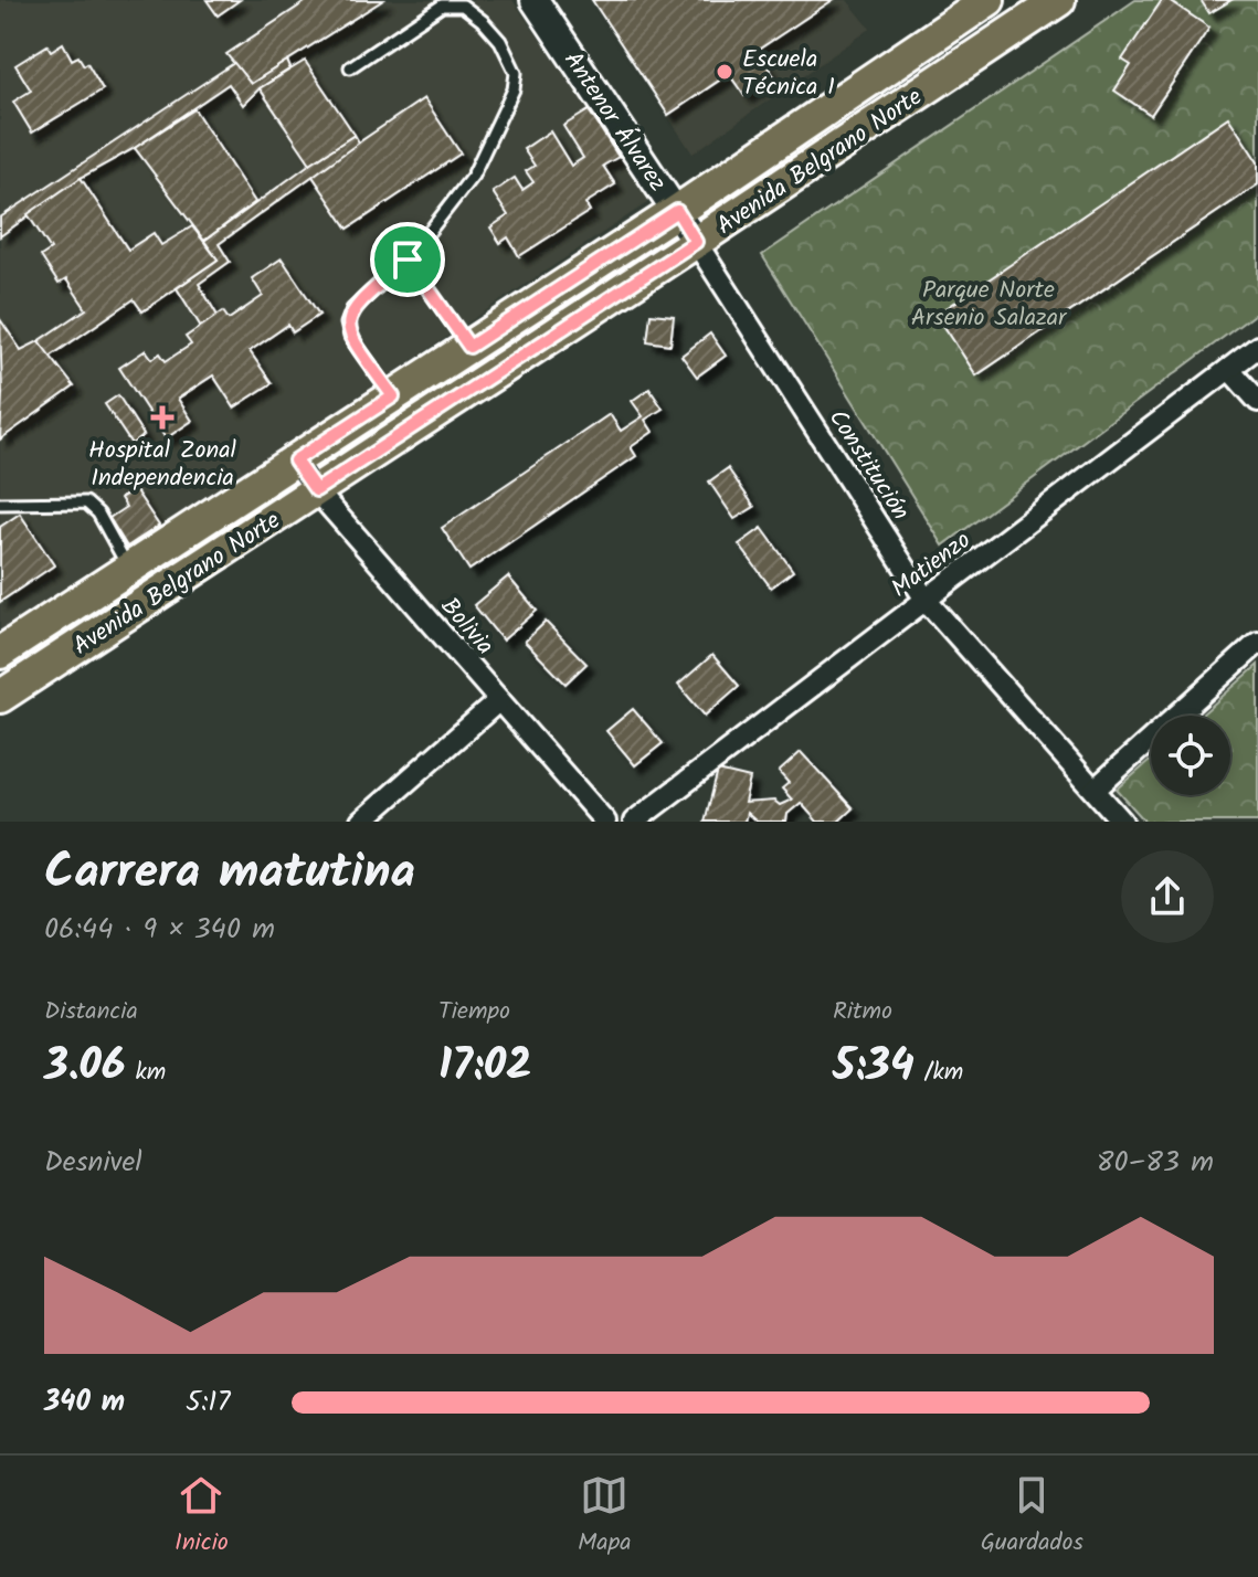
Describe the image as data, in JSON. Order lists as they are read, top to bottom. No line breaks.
{"streets":{"main road":["Antenor Álvarez","Avenida Belgrano Norte"],"street":["Constitución","Matienzo","Bolivia"]},"crossings":[["Antenor Álvarez","Avenida Belgrano Norte"],["Antenor Álvarez","Constitución"],["Avenida Belgrano Norte","Constitución"],["Avenida Belgrano Norte","Bolivia"],["Constitución","Matienzo"]],"parks":["Parque Norte Arsenio Salazar"],"places":{"other":["Escuela Técnica 1"],"health":["Hospital Zonal Independencia"]},"page":{"heading":["Carrera matutina","06:44 · 9 × 340 m"],"stats":[["Distancia","3.06 km"],["Tiempo","17:02"],["Ritmo","5:34 /km"]],"chart":["Desnivel","80–83 m"],"list":[{"name":"340 m","note":"5:17"}],"tabs":["Inicio","Mapa","Guardados"]}}
